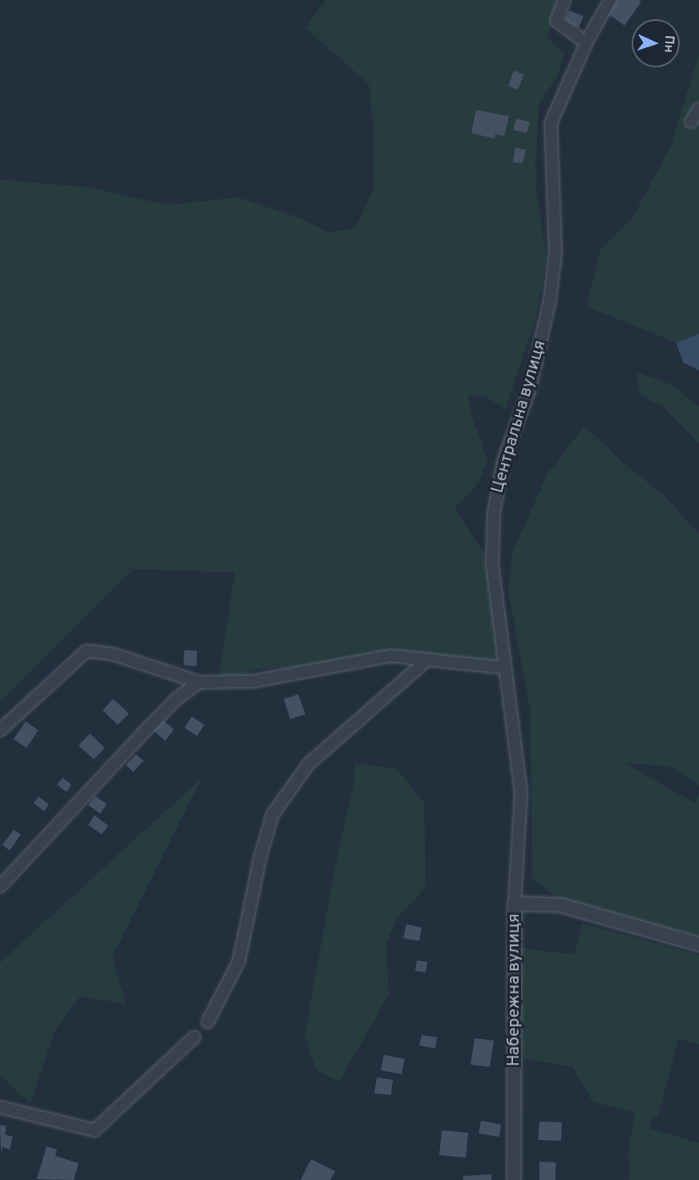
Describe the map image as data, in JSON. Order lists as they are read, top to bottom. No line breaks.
{"streets":{"street":["Центральна вулиця","Набережна вулиця"]},"crossings":[["Центральна вулиця","Набережна вулиця"]],"north":"right"}
